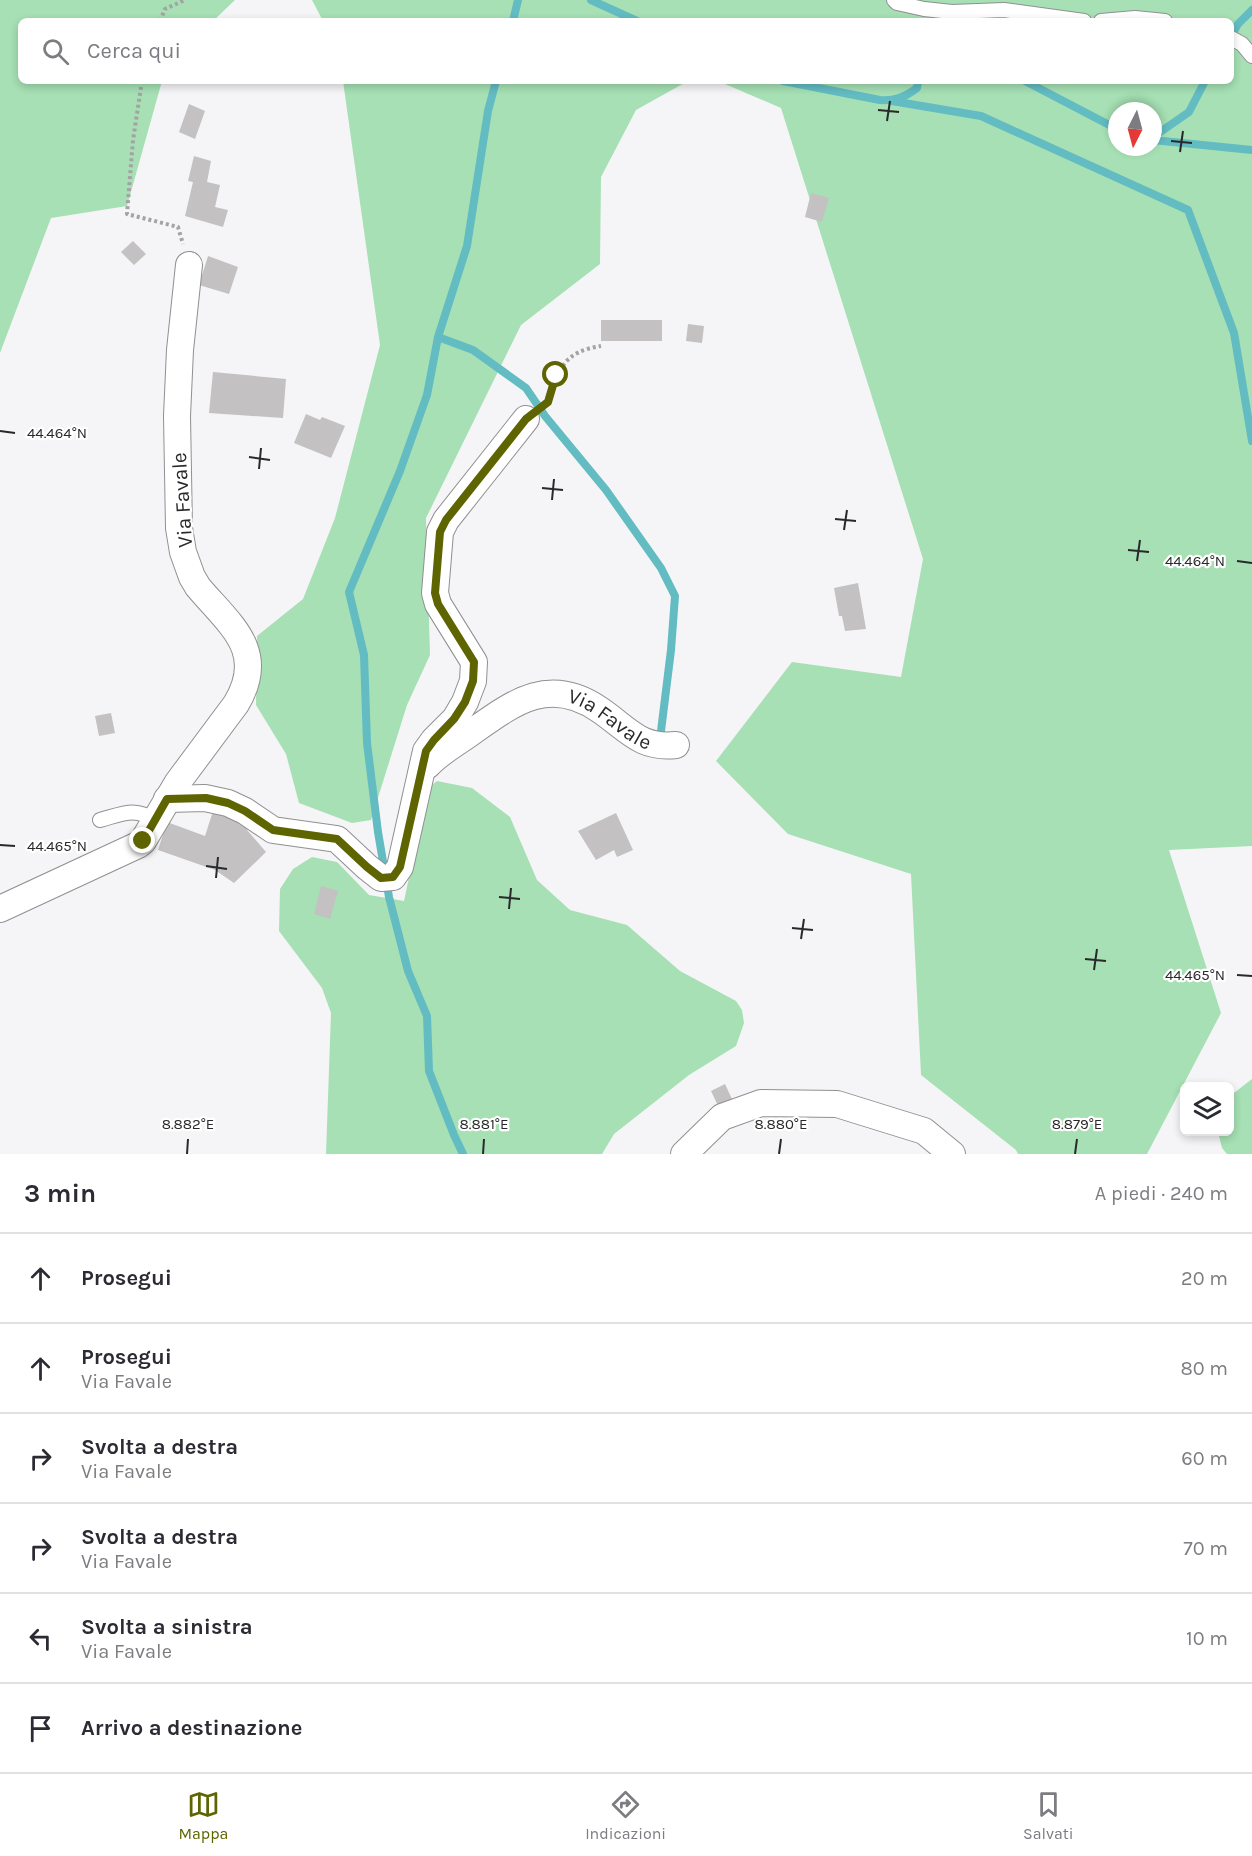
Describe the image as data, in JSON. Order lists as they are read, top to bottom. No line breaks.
{"streets":{"street":["Via Favale"]},"north":"bottom","page":{"search":"Cerca qui","heading":["3 min","A piedi · 240 m"],"list":[["Prosegui","20 m"],["Prosegui","Via Favale","80 m"],["Svolta a destra","Via Favale","60 m"],["Svolta a destra","Via Favale","70 m"],["Svolta a sinistra","Via Favale","10 m"],"Arrivo a destinazione"],"nav":["Mappa","Indicazioni","Salvati"]},"coordinates":["44.464°N","44.465°N","8.882°E","8.881°E","8.880°E","8.879°E"]}
